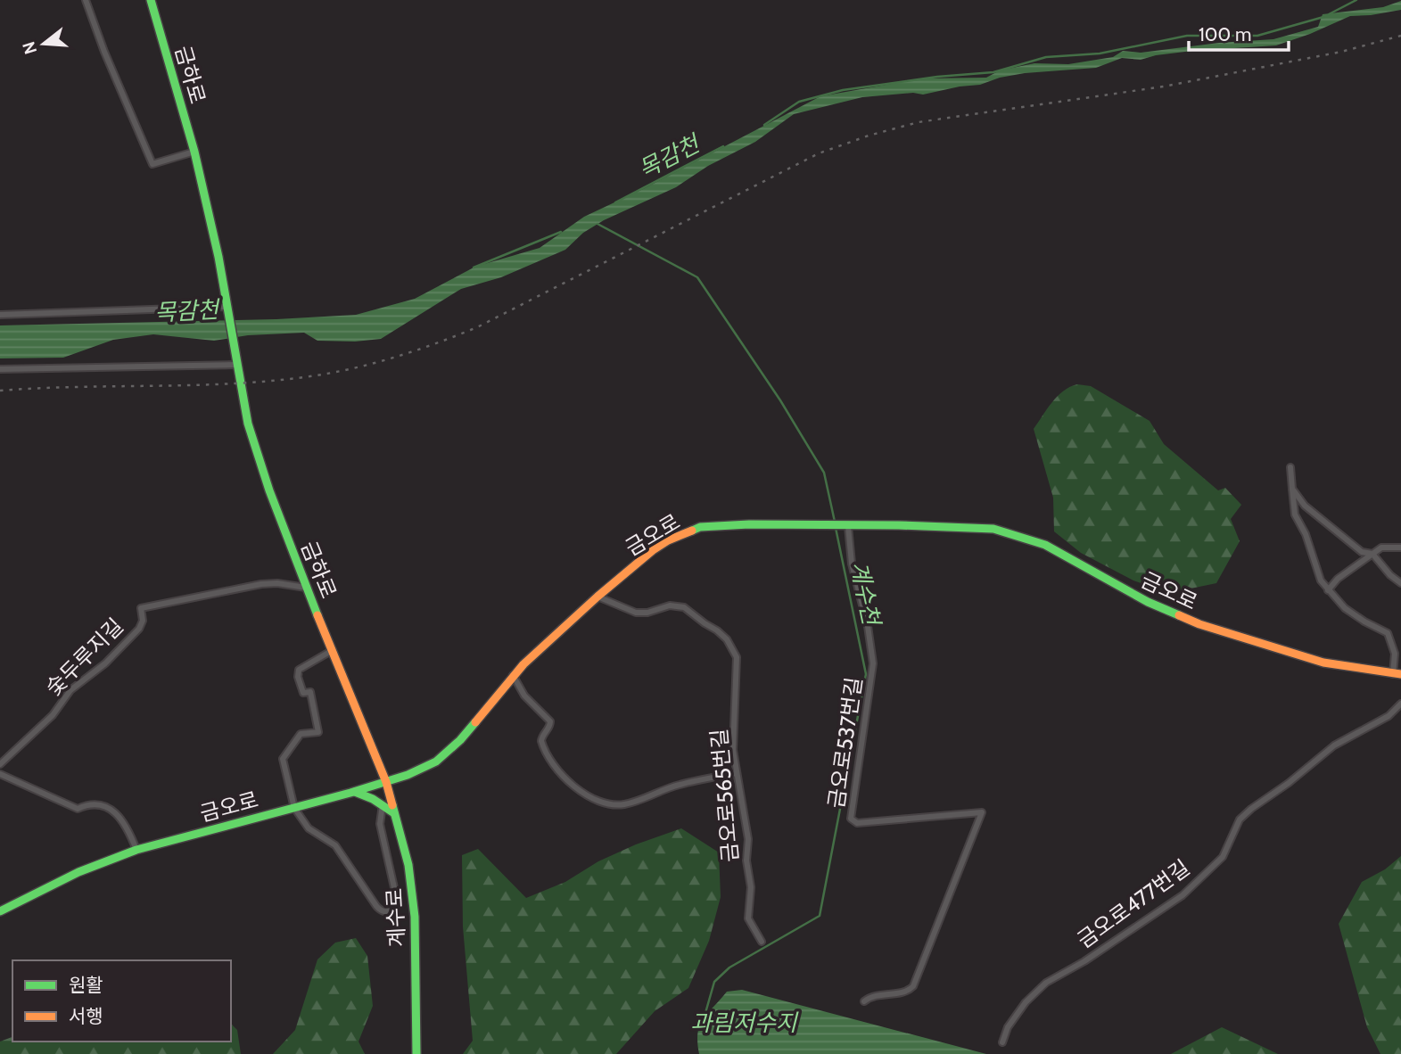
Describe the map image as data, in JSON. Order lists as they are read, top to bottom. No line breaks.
{"streets":{"main road":["금하로","금오로","계수로"],"street":["숯두루지길","금오로537번길","금오로565번길","금오로477번길"]},"crossings":[["금하로","금오로"],["금하로","숯두루지길"],["금하로","계수로"],["금오로","금오로537번길"],["금오로","금오로565번길"],["금오로","계수로"]],"water":["목감천","계수천","과림저수지"],"legend":["원활","서행"],"scale_bar":"100 m","north":"left"}
